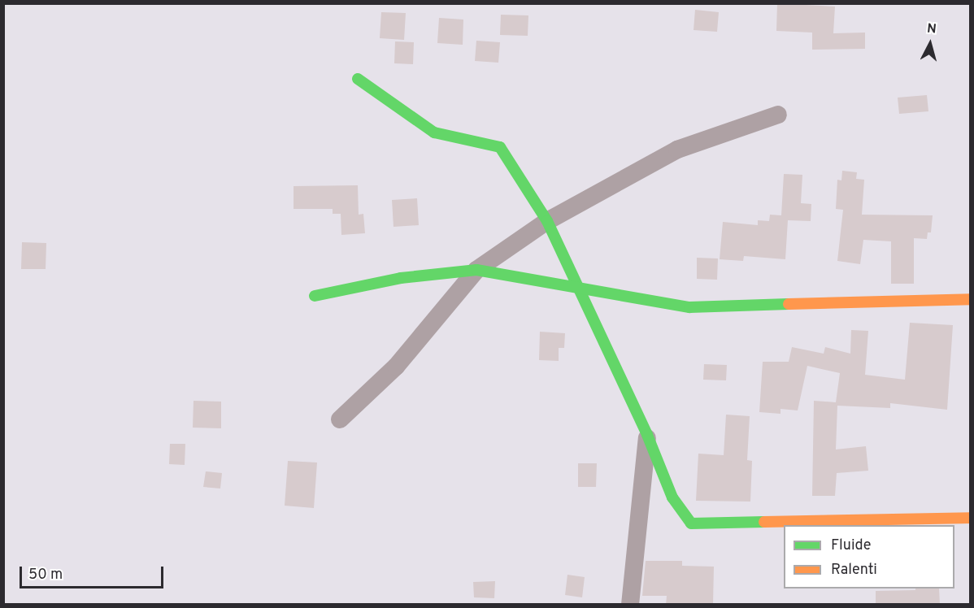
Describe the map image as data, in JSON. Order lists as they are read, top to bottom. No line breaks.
{"legend":["Fluide","Ralenti"],"scale_bar":"50 m","north":"top"}
